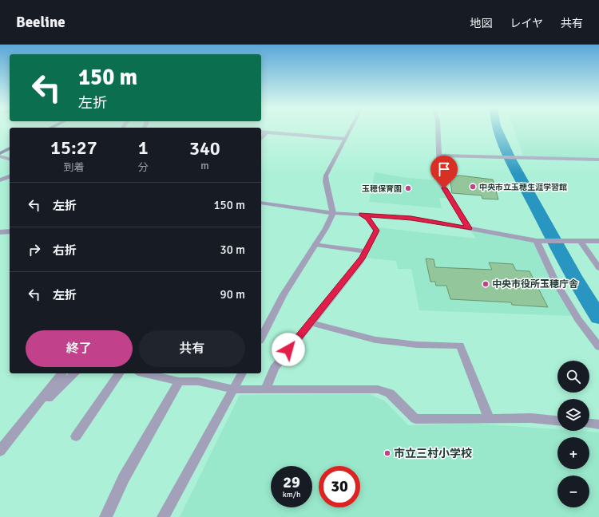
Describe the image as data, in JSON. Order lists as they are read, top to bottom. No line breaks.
{"places":["中央市立玉穂生涯学習館","玉穂保育園","中央市役所玉穂庁舎","市立三村小学校"],"page":{"header":"Beeline","nav":["地図","レイヤ","共有"],"turn":["150 m","左折"],"eta":["15:27","到着","1","分","340","m"],"list":[{"name":"左折","value":"150 m"},{"name":"右折","value":"30 m"},{"name":"左折","value":"90 m"}],"buttons":["終了","共有"],"map_buttons":["+","−"],"speed":"29 km/h","limit":"30"}}
